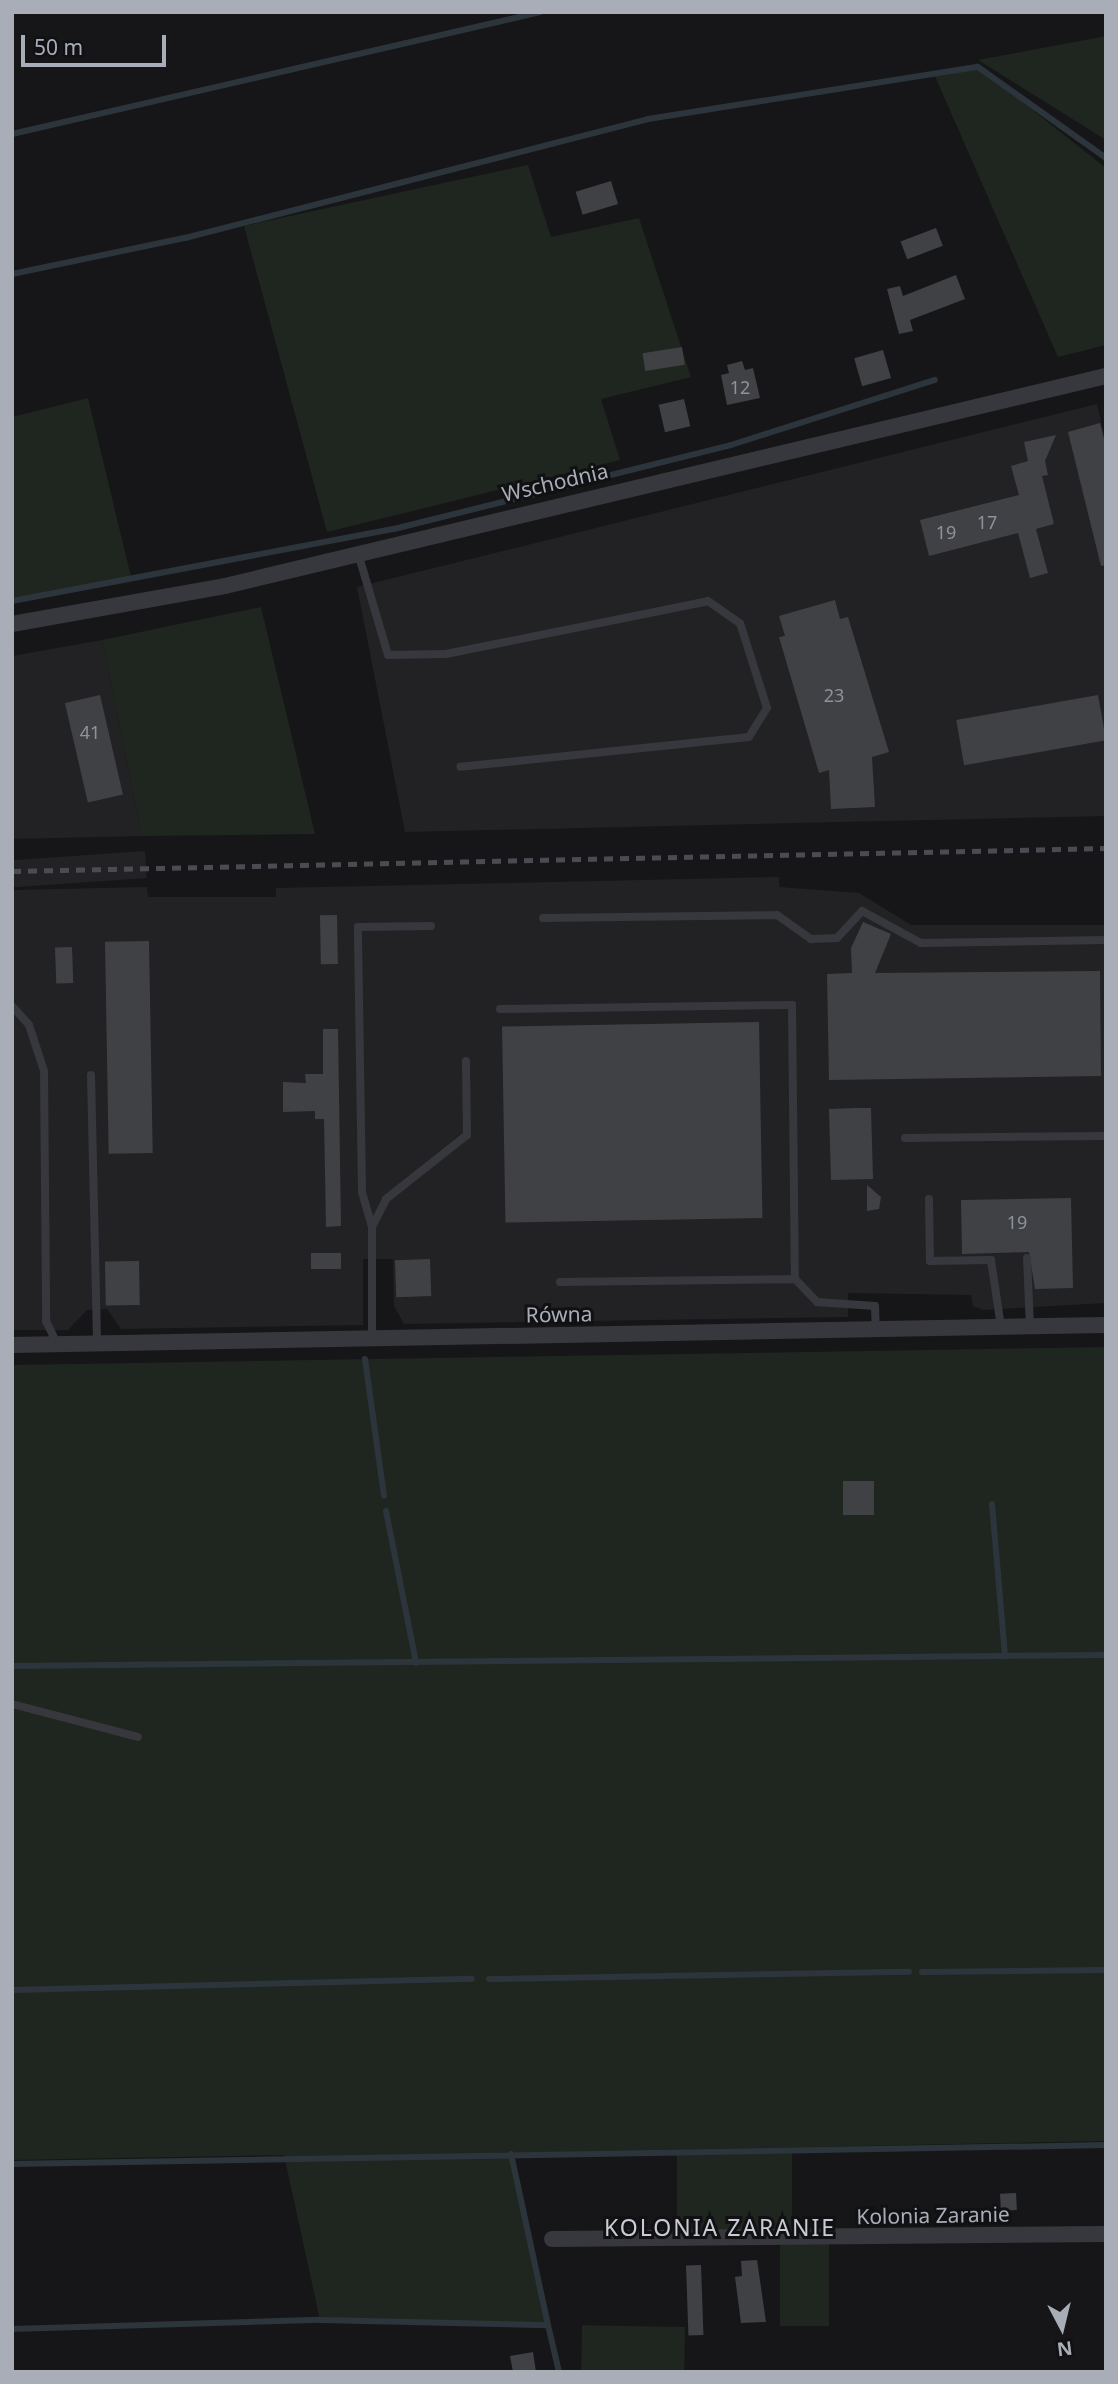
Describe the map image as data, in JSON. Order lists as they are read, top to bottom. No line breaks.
{"streets":{"street":["Wschodnia","Równa","Kolonia Zaranie"]},"districts":["KOLONIA ZARANIE"],"house_numbers":["12","17","19","23","41","19"],"scale_bar":"50 m","north":"bottom"}
